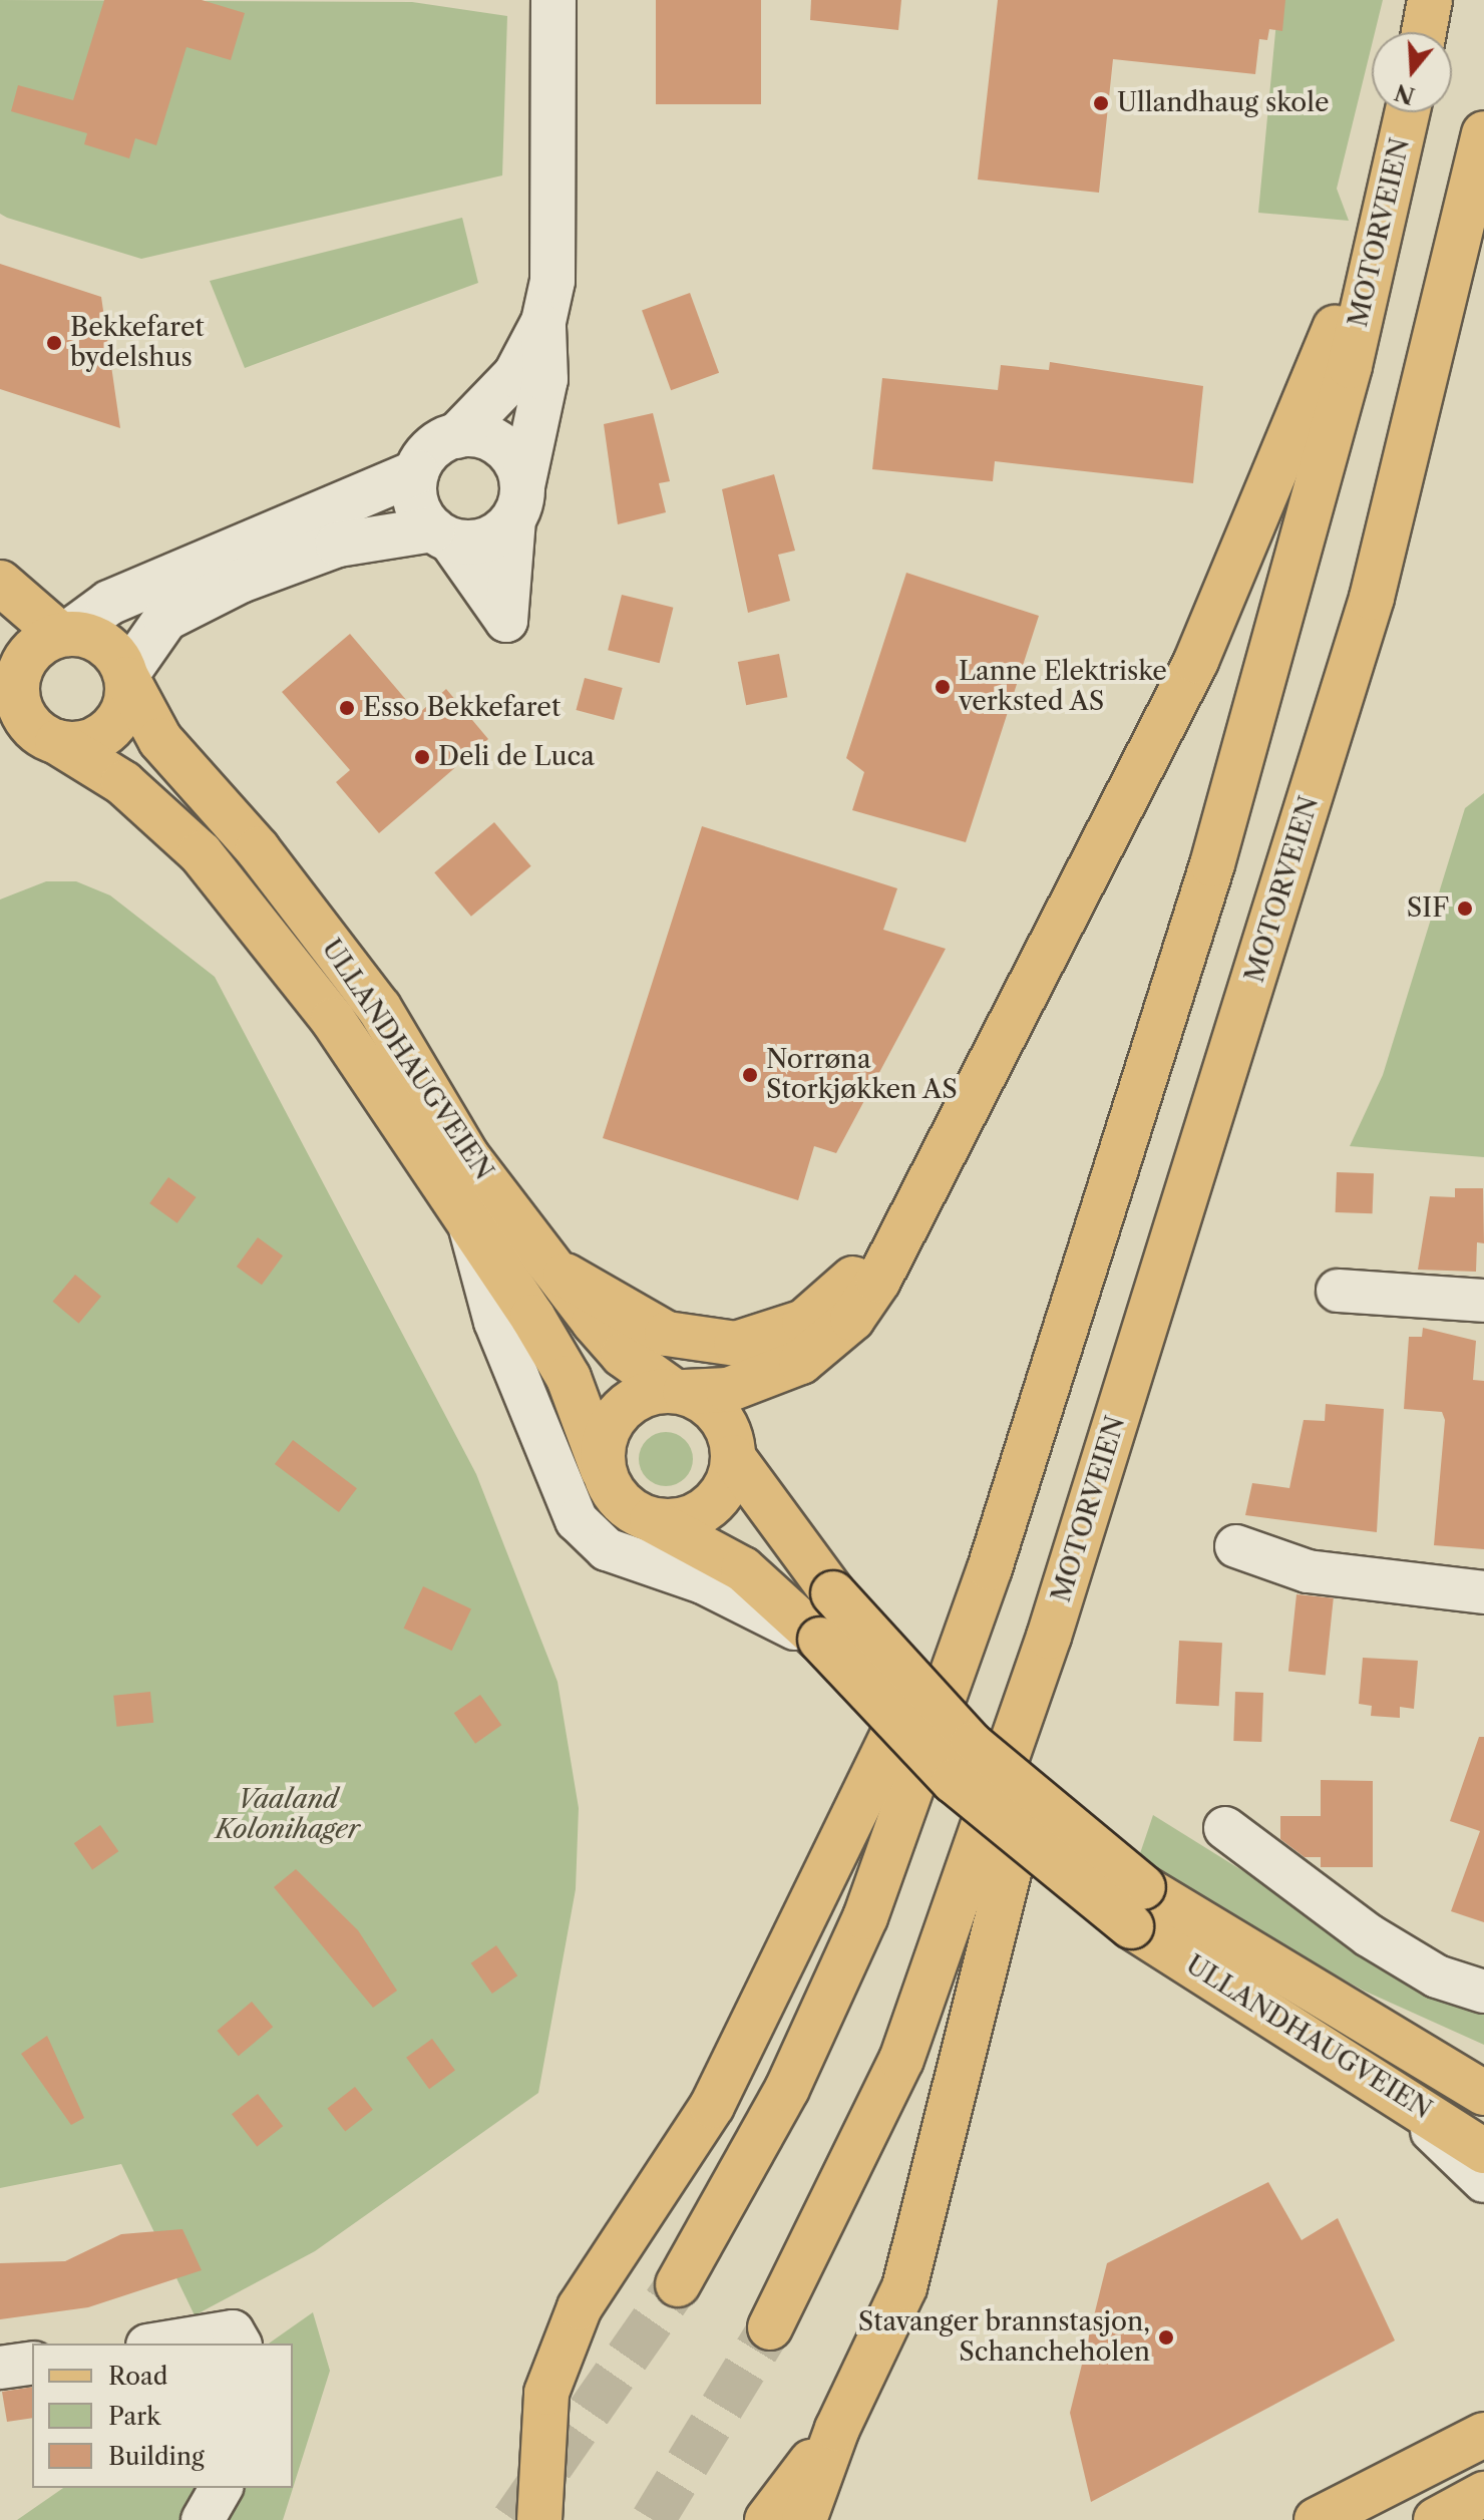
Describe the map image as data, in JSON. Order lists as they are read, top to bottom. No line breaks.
{"streets":{"main road":["MOTORVEIEN","ULLANDHAUGVEIEN"]},"parks":["Vaaland Kolonihager"],"places":["Ullandhaug skole","Bekkefaret bydelshus","Lanne Elektriske verksted AS","Esso Bekkefaret","Deli de Luca","SIF","Norrøna Storkjøkken AS","Stavanger brannstasjon, Schancheholen"],"legend":["Road","Park","Building"],"north":"bottom"}
